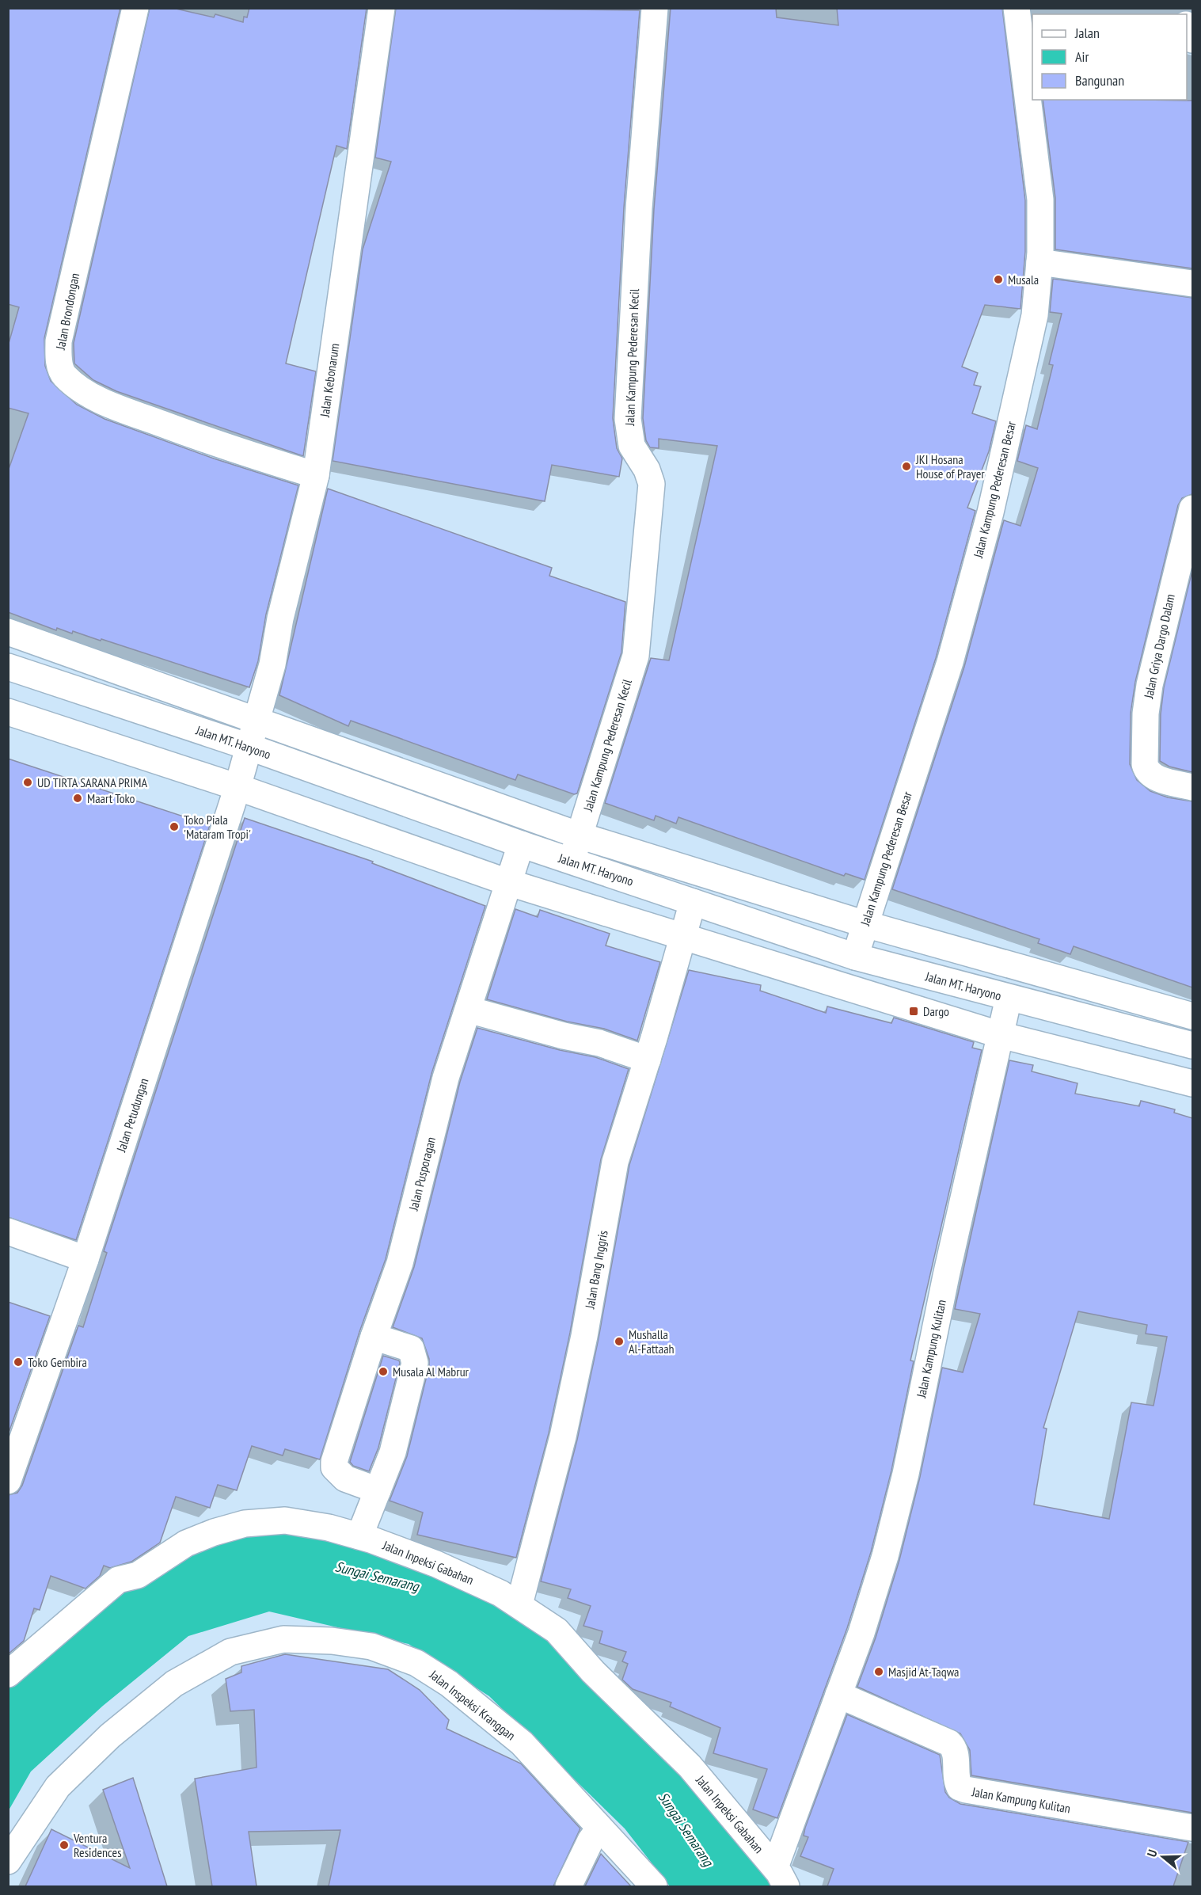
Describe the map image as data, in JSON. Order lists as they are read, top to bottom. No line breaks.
{"streets":{"street":["Jalan Brondongan","Jalan Kampung Pederesan Kecil","Jalan Kebonarum","Jalan Kampung Pederesan Besar","Jalan Griya Dargo Dalam","Jalan MT. Haryono","Jalan Petudungan","Jalan Pusporagan","Jalan Bang Inggris","Jalan Kampung Kulitan","Jalan Inpeksi Gabahan","Jalan Inspeksi Kranggan"]},"crossings":[["Jalan Brondongan","Jalan Kebonarum"],["Jalan Kampung Pederesan Kecil","Jalan MT. Haryono"],["Jalan Kebonarum","Jalan MT. Haryono"],["Jalan Kebonarum","Jalan Petudungan"],["Jalan Kampung Pederesan Besar","Jalan MT. Haryono"],["Jalan MT. Haryono","Jalan Petudungan"],["Jalan MT. Haryono","Jalan Pusporagan"],["Jalan MT. Haryono","Jalan Bang Inggris"],["Jalan MT. Haryono","Jalan Kampung Kulitan"],["Jalan Bang Inggris","Jalan Inpeksi Gabahan"],["Jalan Kampung Kulitan","Jalan Inpeksi Gabahan"]],"water":["Sungai Semarang"],"places":{"other":["Musala","JKI Hosana House of Prayer","UD TIRTA SARANA PRIMA","Maart Toko","Toko Piala 'Mataram Tropi'","Mushalla Al-Fattaah","Toko Gembira","Musala Al Mabrur","Masjid At-Taqwa","Ventura Residences"],"transit":["Dargo"]},"legend":["Jalan","Air","Bangunan"],"north":"left"}
